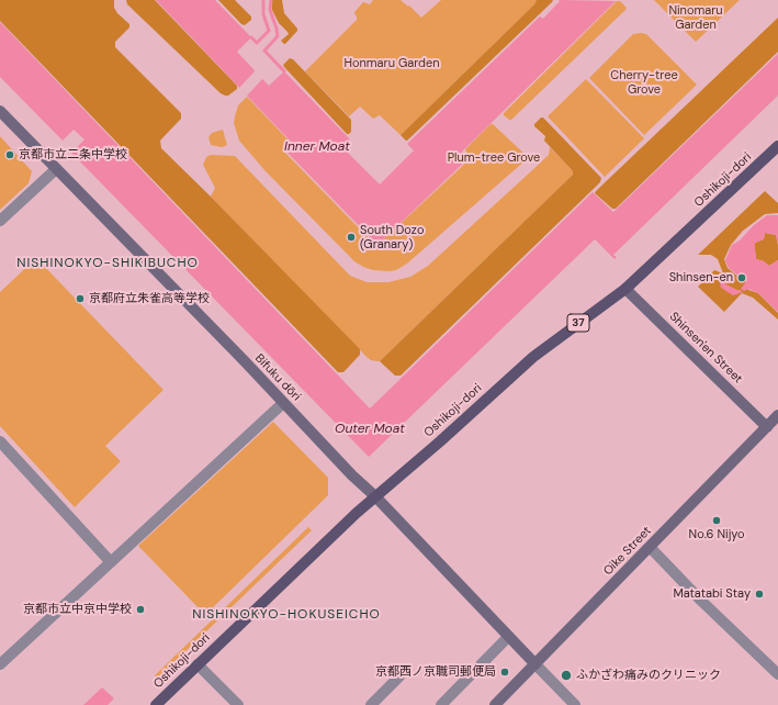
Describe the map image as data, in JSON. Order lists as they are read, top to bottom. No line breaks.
{"streets":{"main road":["Oshikoji-dori","37"],"street":["Shinsen'en Street","Bifuku dōri","Oike Street"]},"crossings":[["Oshikoji-dori","Shinsen'en Street"],["Oshikoji-dori","Bifuku dōri"],["Shinsen'en Street","Oike Street"],["Bifuku dōri","Oike Street"]],"districts":["NISHINOKYO-SHIKIBUCHO","NISHINOKYO-HOKUSEICHO"],"water":["Inner Moat","Outer Moat"],"parks":["Ninomaru Garden","Honmaru Garden","Cherry-tree Grove","Plum-tree Grove"],"places":["京都市立二条中学校","South Dozo (Granary)","Shinsen-en","京都府立朱雀高等学校","No.6 Nijyo","Matatabi Stay","京都市立中京中学校","京都西ノ京職司郵便局","ふかざわ痛みのクリニック"]}
